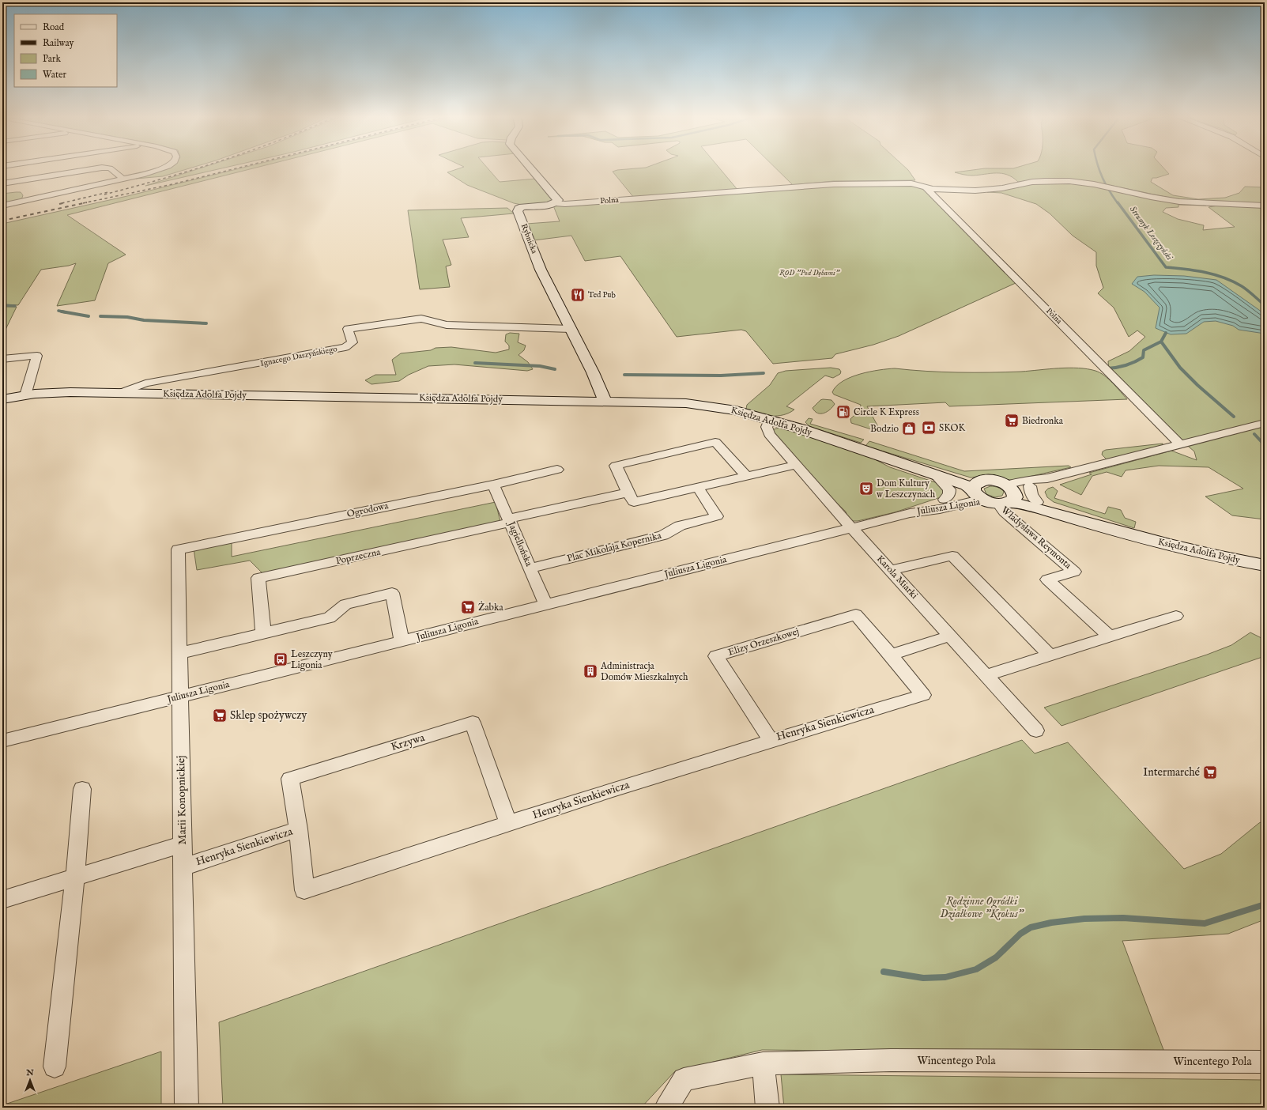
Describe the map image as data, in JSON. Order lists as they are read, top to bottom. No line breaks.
{"streets":{"street":["Polna","Rybnicka","Ignacego Daszyńskiego","Księdza Adolfa Pojdy","Juliusza Ligonia","Ogrodowa","Władysława Reymonta","Jagiellońska","Plac Mikołaja Kopernika","Poprzeczna","Karola Miarki","Elizy Orzeszkowej","Henryka Sienkiewicza","Krzywa","Marii Konopnickiej","Wincentego Pola"]},"crossings":[["Polna","Rybnicka"],["Rybnicka","Ignacego Daszyńskiego"],["Rybnicka","Księdza Adolfa Pojdy"],["Ignacego Daszyńskiego","Księdza Adolfa Pojdy"],["Księdza Adolfa Pojdy","Juliusza Ligonia"],["Księdza Adolfa Pojdy","Władysława Reymonta"],["Księdza Adolfa Pojdy","Karola Miarki"],["Juliusza Ligonia","Władysława Reymonta"],["Juliusza Ligonia","Jagiellońska"],["Juliusza Ligonia","Karola Miarki"],["Juliusza Ligonia","Marii Konopnickiej"],["Ogrodowa","Jagiellońska"],["Ogrodowa","Marii Konopnickiej"],["Jagiellońska","Plac Mikołaja Kopernika"],["Jagiellońska","Poprzeczna"],["Elizy Orzeszkowej","Henryka Sienkiewicza"],["Henryka Sienkiewicza","Krzywa"],["Henryka Sienkiewicza","Marii Konopnickiej"]],"water":["Strumyk Leszczyński"],"parks":["ROD \"Pod Dębami\"","Rodzinne Ogródki Działkowe \"Krokus\""],"places":{"restaurant":["Ted Pub"],"fuel station":["Circle K Express"],"supermarket":["Biedronka","Żabka","Sklep spożywczy","Intermarché"],"bank":["SKOK"],"shop":["Bodzio"],"theatre":["Dom Kultury w Leszczynach"],"bus stop":["Leszczyny Ligonia"],"building":["Administracja Domów Mieszkalnych"]},"legend":["Road","Railway","Park","Water"],"north":"top"}
